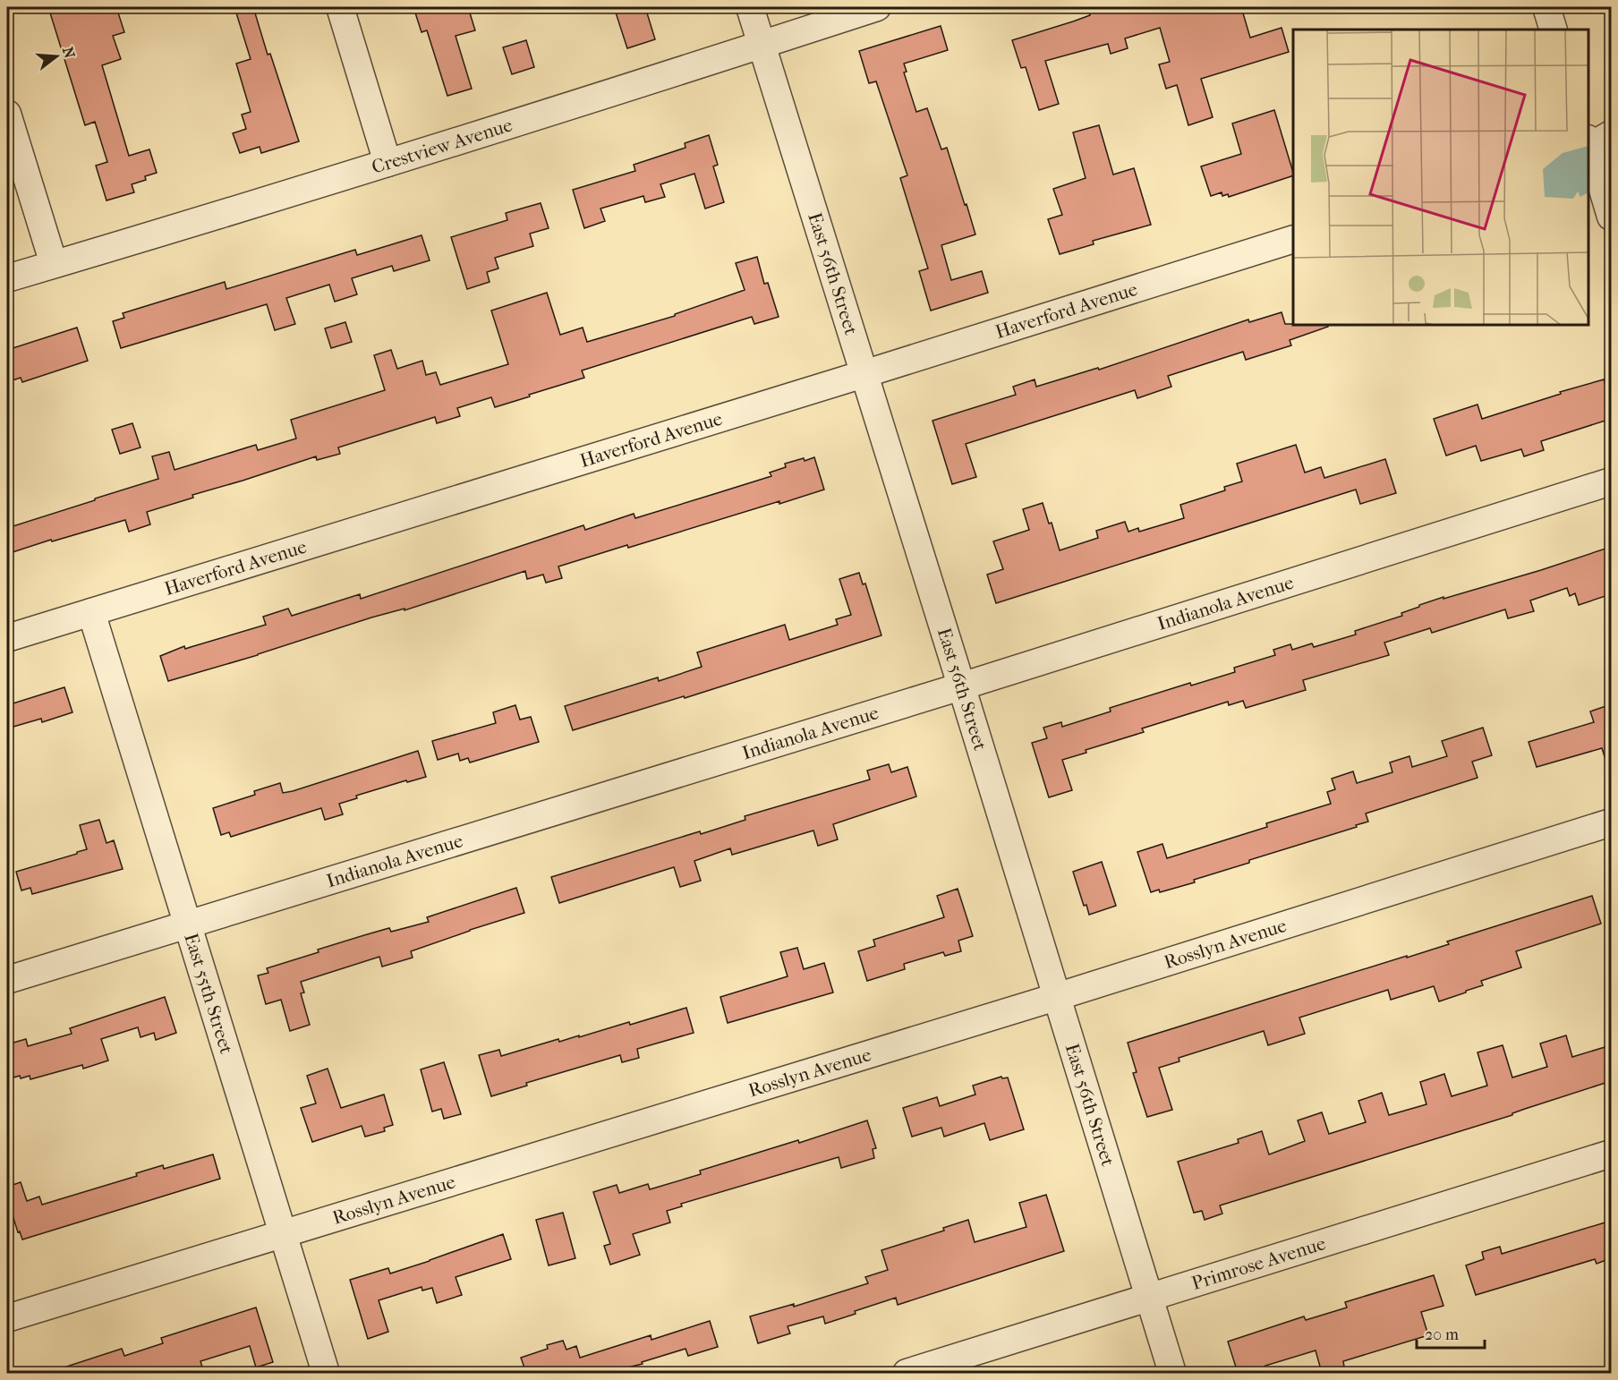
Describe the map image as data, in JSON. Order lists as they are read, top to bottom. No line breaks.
{"streets":{"street":["Crestview Avenue","East 56th Street","Haverford Avenue","Indianola Avenue","Rosslyn Avenue","East 55th Street","Primrose Avenue"]},"crossings":[["Crestview Avenue","East 56th Street"],["East 56th Street","Haverford Avenue"],["East 56th Street","Indianola Avenue"],["East 56th Street","Rosslyn Avenue"],["East 56th Street","Primrose Avenue"],["Haverford Avenue","East 55th Street"],["Indianola Avenue","East 55th Street"],["Rosslyn Avenue","East 55th Street"]],"scale_bar":"20 m","north":"right"}
